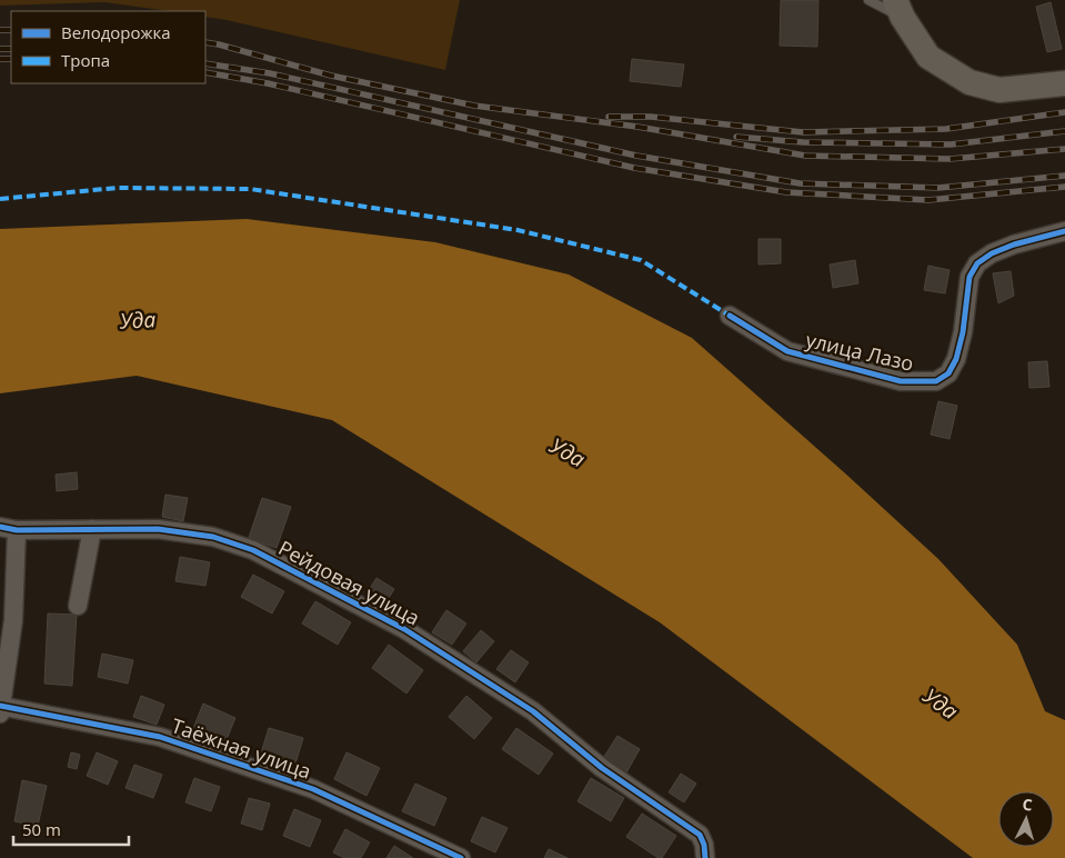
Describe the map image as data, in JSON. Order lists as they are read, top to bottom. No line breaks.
{"streets":{"street":["улица Лазо","Рейдовая улица","Таёжная улица"]},"water":["Уда"],"legend":["Велодорожка","Тропа"],"scale_bar":"50 m","north":"top"}
